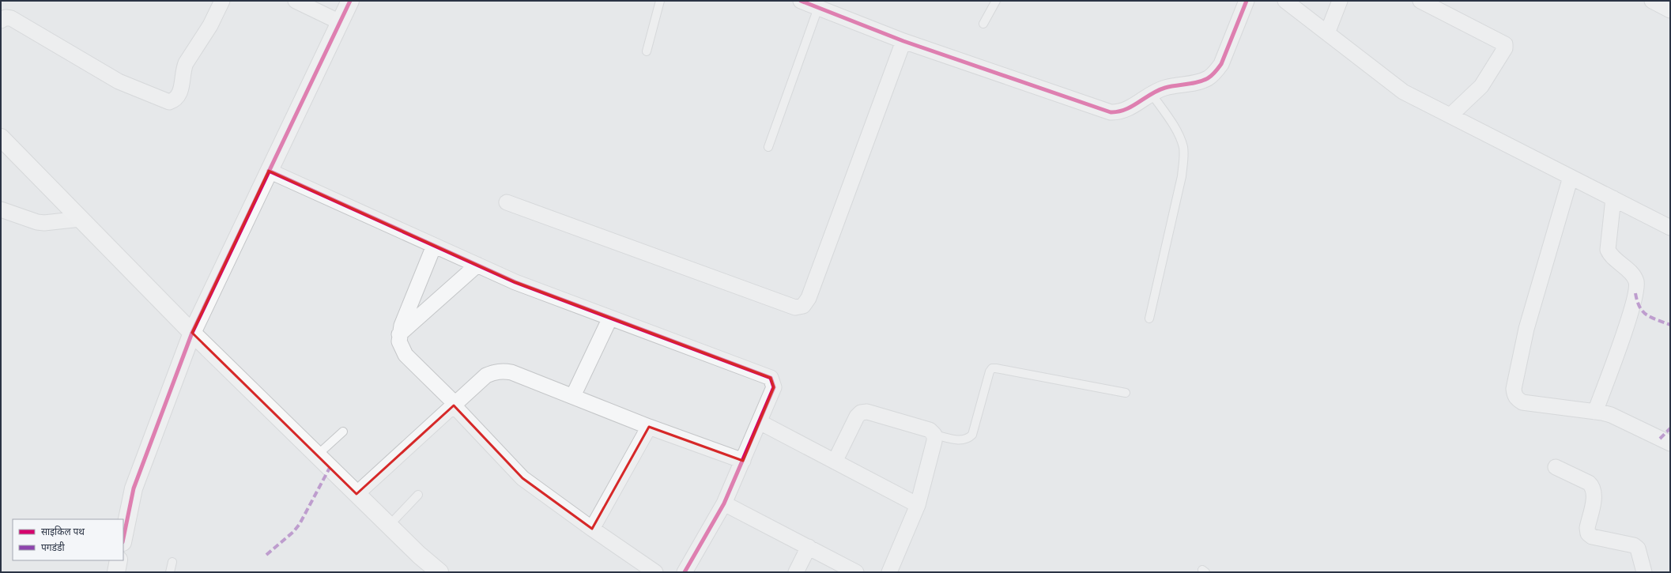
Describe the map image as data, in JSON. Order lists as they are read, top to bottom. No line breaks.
{"legend":["साइकिल पथ","पगडंडी"]}
